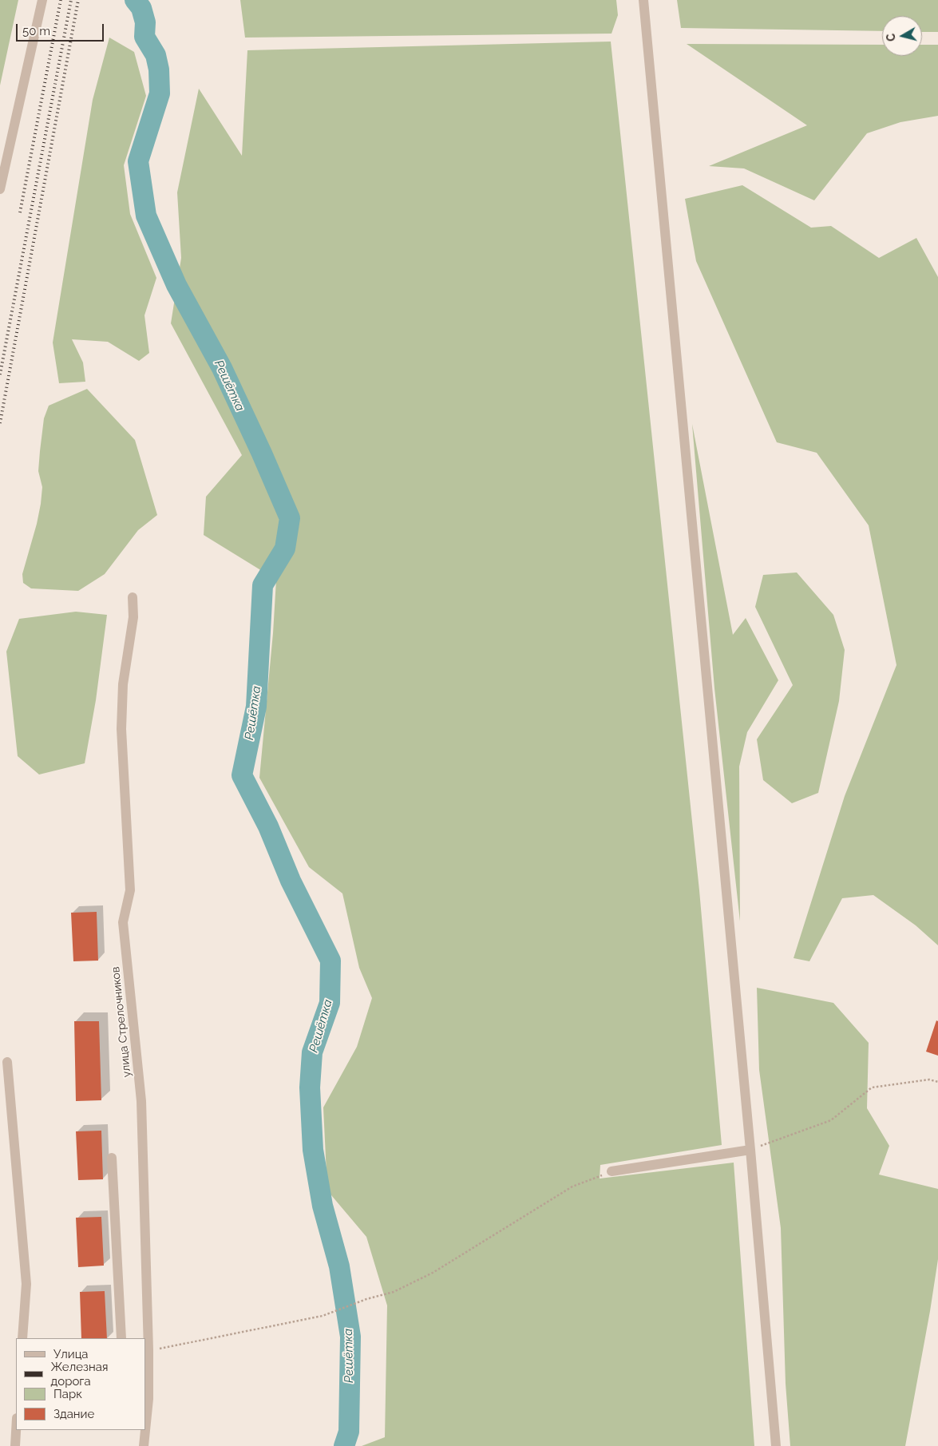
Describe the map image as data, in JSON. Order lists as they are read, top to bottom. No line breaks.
{"streets":{"street":["улица Стрелочников"]},"water":["Решётка"],"legend":["Улица","Железная дорога","Парк","Здание"],"scale_bar":"50 m","north":"left"}
